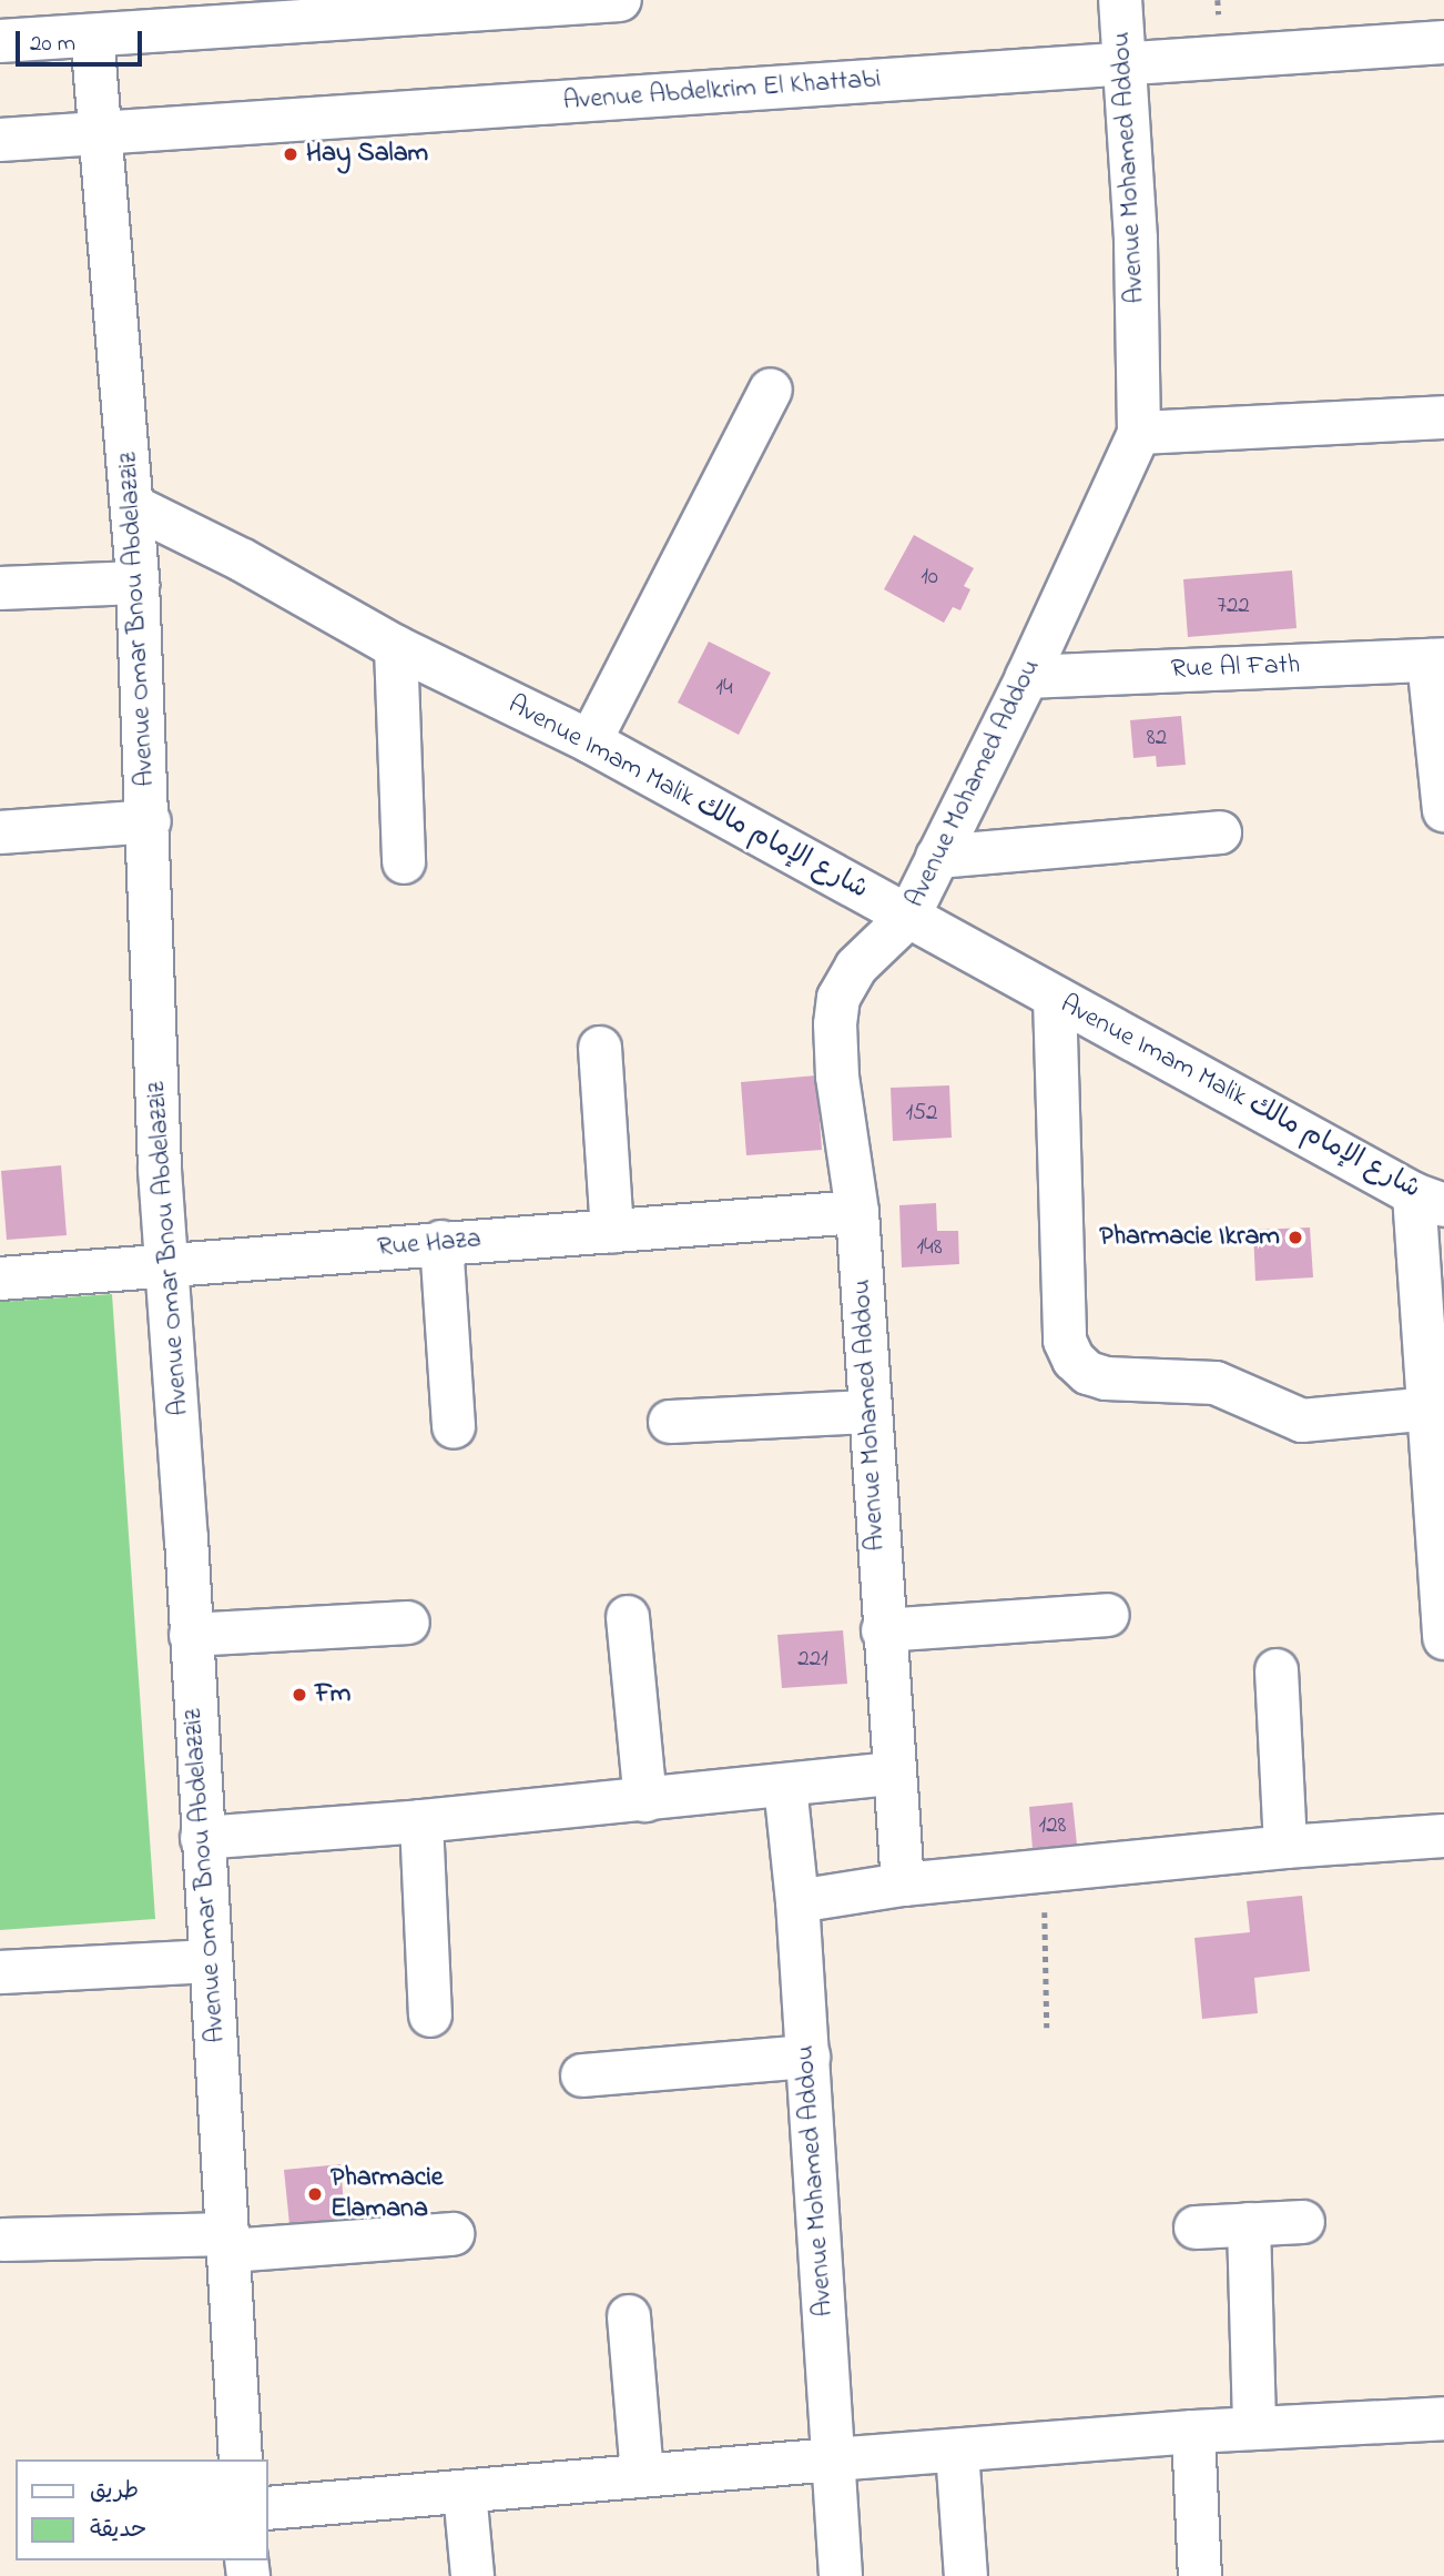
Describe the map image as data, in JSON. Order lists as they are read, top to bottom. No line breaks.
{"streets":{"street":["Avenue Abdelkrim El Khattabi","Avenue Mohamed Addou","Avenue Omar Bnou Abdelazziz","Rue Al Fath","Avenue Imam Malik شارع الإمام مالك","Rue Haza"]},"crossings":[["Avenue Abdelkrim El Khattabi","Avenue Mohamed Addou"],["Avenue Abdelkrim El Khattabi","Avenue Omar Bnou Abdelazziz"],["Avenue Mohamed Addou","Rue Al Fath"],["Avenue Mohamed Addou","Avenue Imam Malik شارع الإمام مالك"],["Avenue Mohamed Addou","Rue Haza"],["Avenue Omar Bnou Abdelazziz","Avenue Imam Malik شارع الإمام مالك"],["Avenue Omar Bnou Abdelazziz","Rue Haza"]],"places":["Hay Salam","Pharmacie Ikram","Fm","Pharmacie Elamana"],"house_numbers":["10","722","14","82","152","148","221","128"],"legend":["طريق","حديقة"],"scale_bar":"20 m"}
